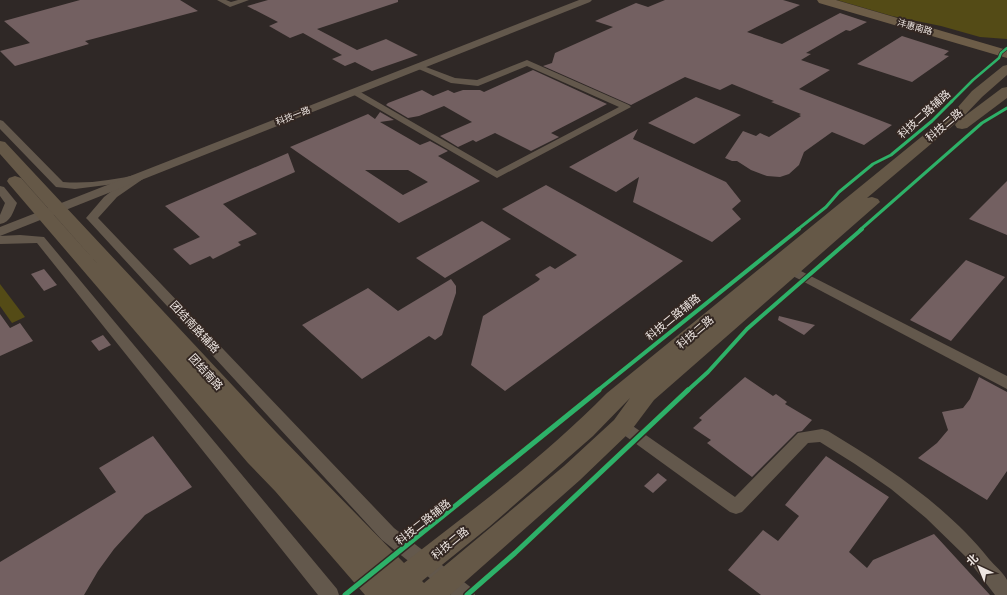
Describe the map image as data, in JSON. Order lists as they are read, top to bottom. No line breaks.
{"streets":{"main road":["沣惠南路","科技二路","团结南路"],"street":["科技一路","团结南路辅路"],"cycle path":["科技二路辅路"]},"crossings":[["科技一路","团结南路辅路"],["科技一路","团结南路"],["科技二路","团结南路辅路"],["科技二路","团结南路"]],"north":"top left"}
